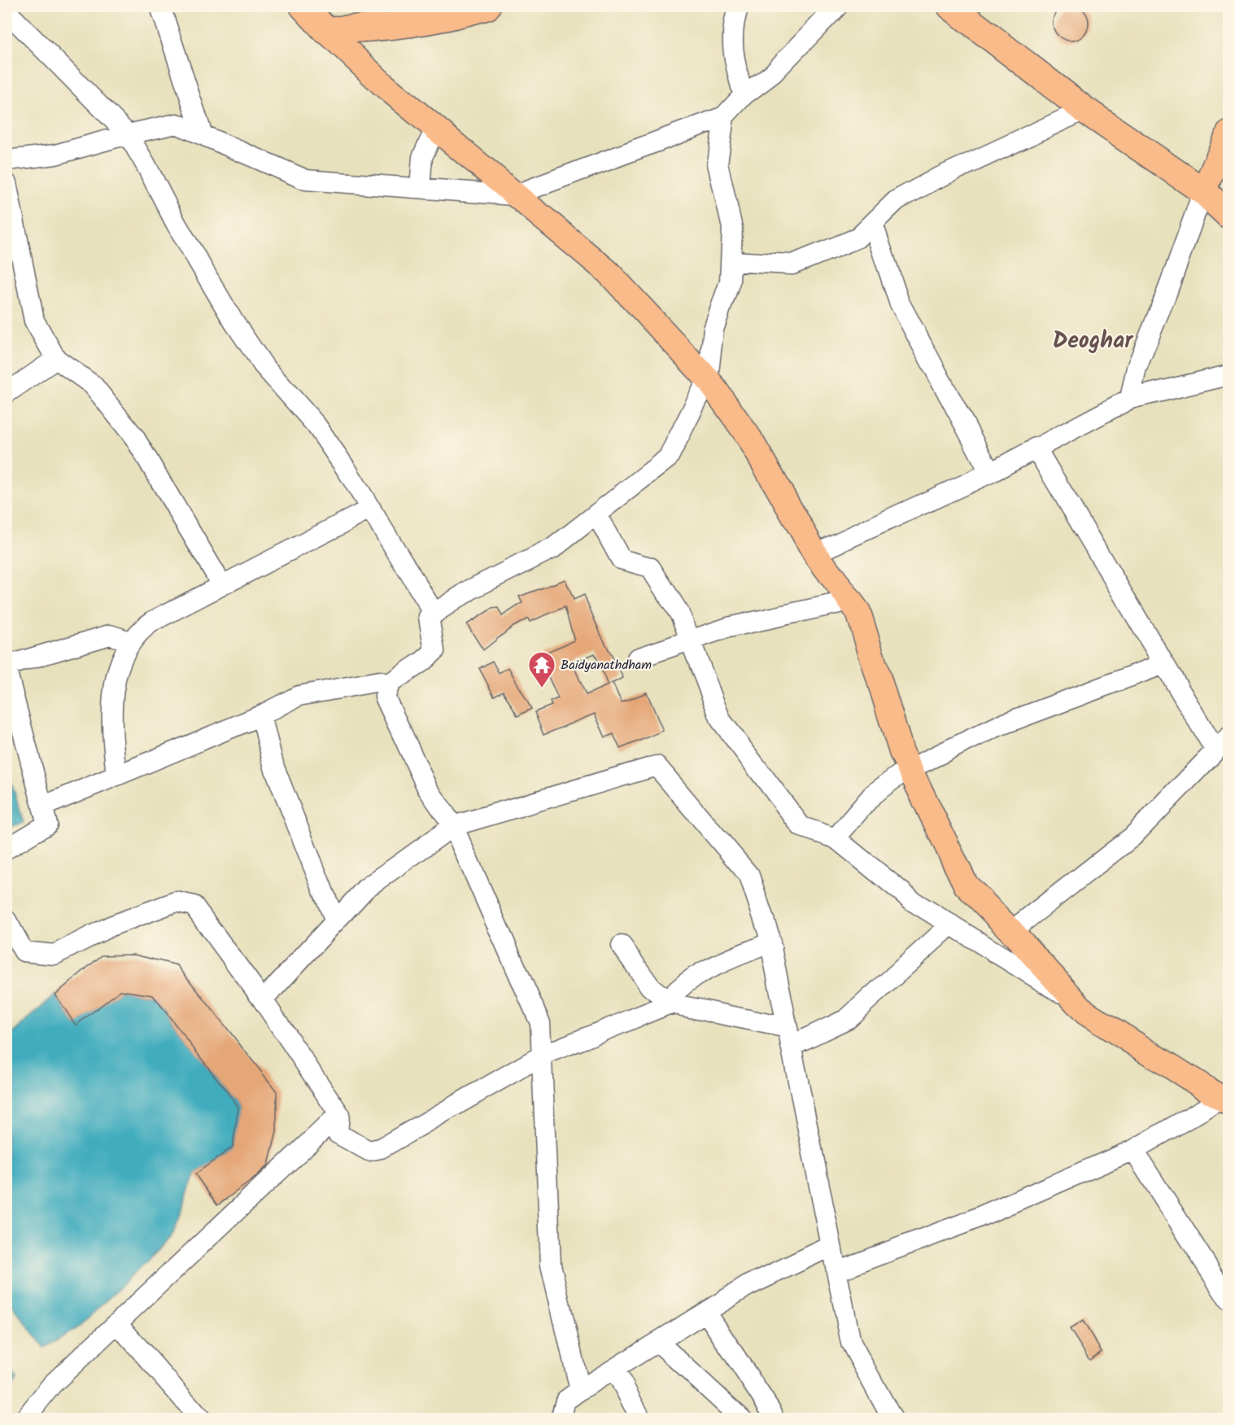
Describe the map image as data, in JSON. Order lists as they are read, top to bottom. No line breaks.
{"districts":["Deoghar"],"places":{"temple":["Baidyanathdham"]}}
